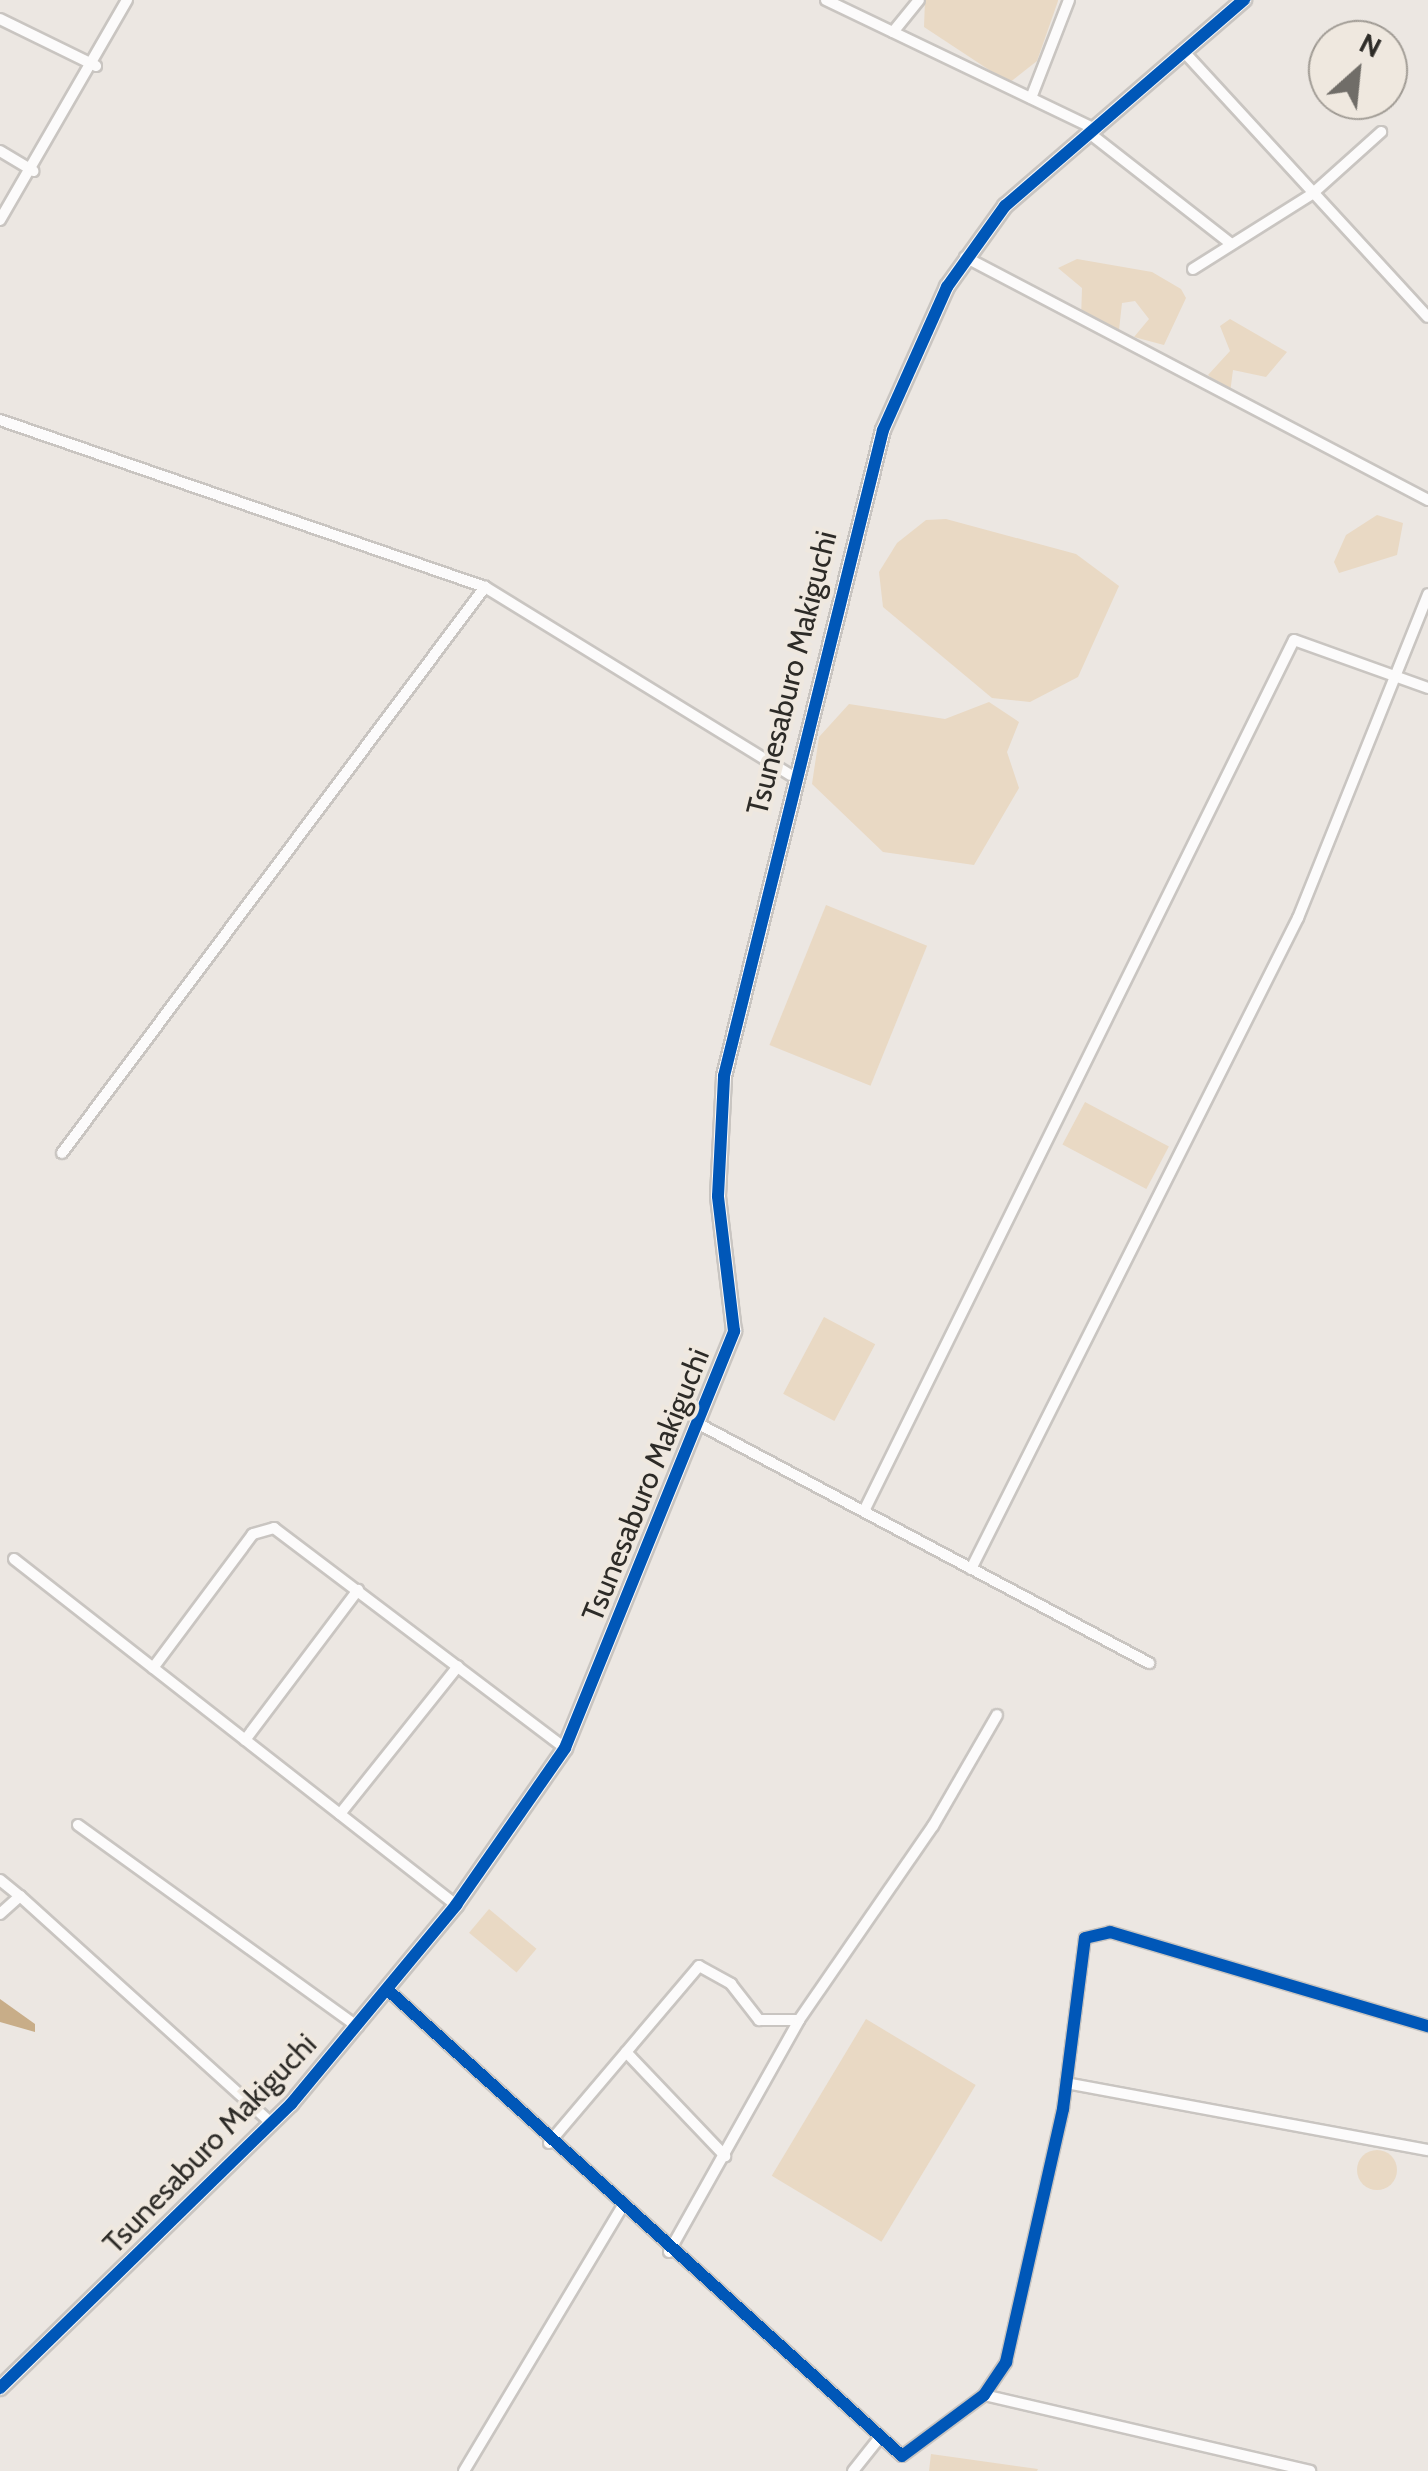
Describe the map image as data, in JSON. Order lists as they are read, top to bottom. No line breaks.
{"streets":{"street":["Tsunesaburo Makiguchi"]},"north":"top right"}
